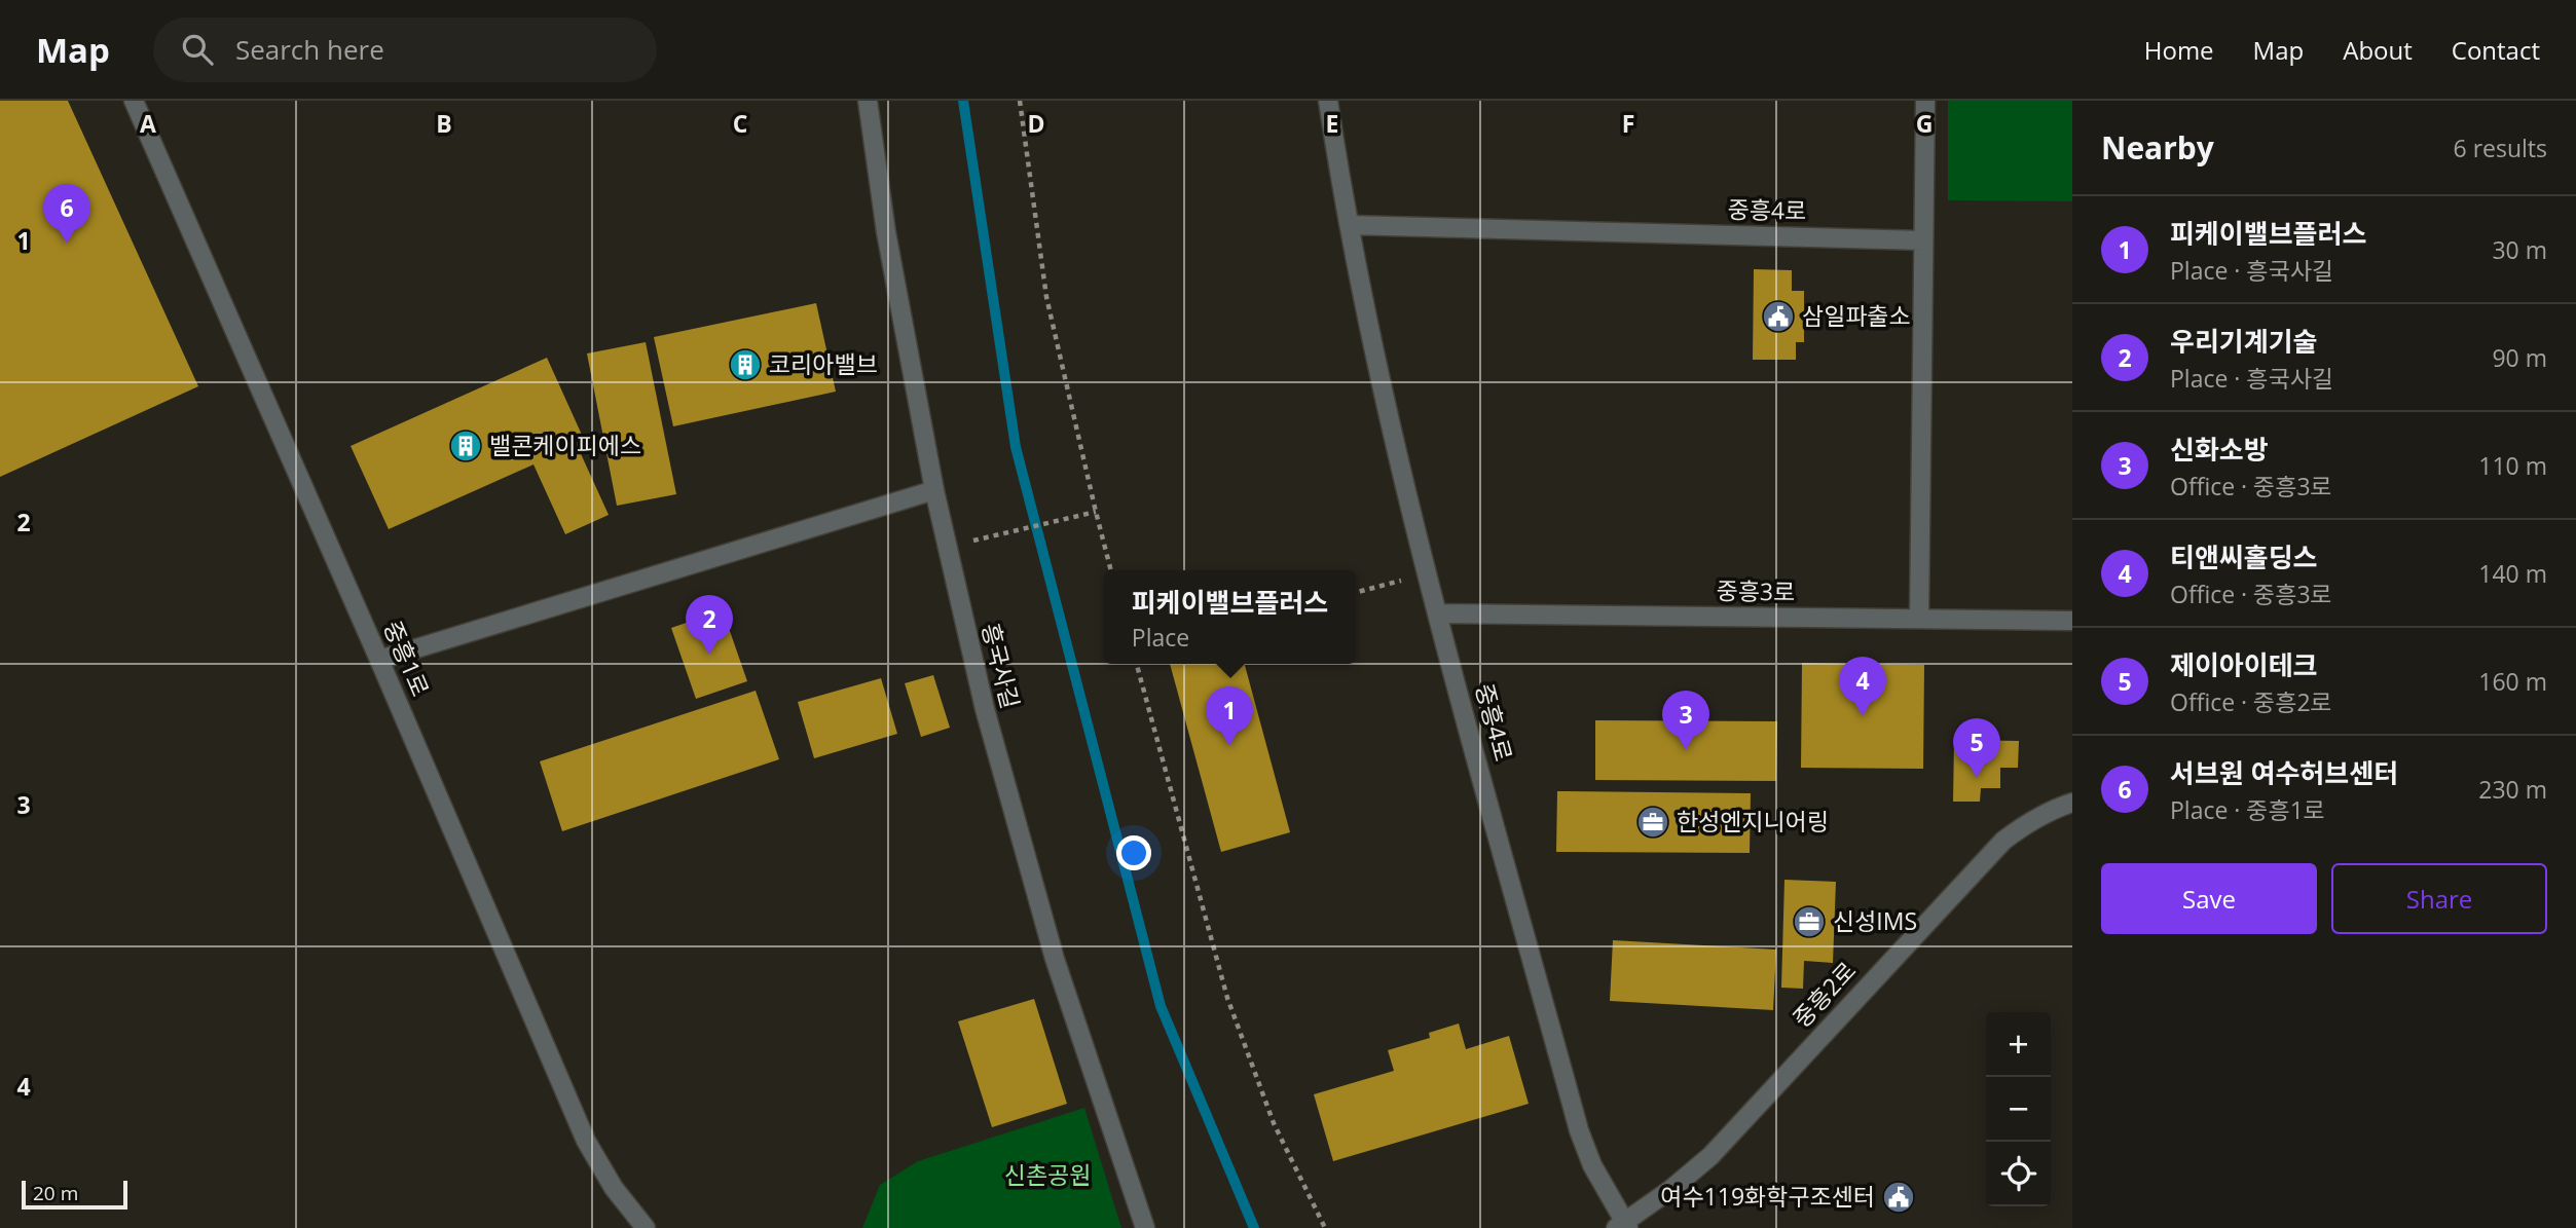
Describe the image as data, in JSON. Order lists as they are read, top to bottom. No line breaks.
{"streets":{"street":["중흥4로","중흥3로","중흥1로","흥국사길","중흥2로"]},"crossings":[["중흥4로","중흥3로"],["중흥4로","중흥2로"]],"parks":["신촌공원"],"places":{"public building":["삼일파출소","여수119화학구조센터"],"building":["코리아밸브","밸콘케이피에스"],"office":["한성엔지니어링","신성IMS"]},"scale_bar":"20 m","page":{"header":"Map","search":"Search here","nav":["Home","Map","About","Contact"],"heading":["Nearby","6 results"],"pins":["6","2","4","1","3","5"],"list":[{"mark":"1","name":"피케이밸브플러스","note":"Place · 흥국사길","value":"30 m"},{"mark":"2","name":"우리기계기술","note":"Place · 흥국사길","value":"90 m"},{"mark":"3","name":"신화소방","note":"Office · 중흥3로","value":"110 m"},{"mark":"4","name":"티앤씨홀딩스","note":"Office · 중흥3로","value":"140 m"},{"mark":"5","name":"제이아이테크","note":"Office · 중흥2로","value":"160 m"},{"mark":"6","name":"서브원 여수허브센터","note":"Place · 중흥1로","value":"230 m"}],"popup":["피케이밸브플러스","Place"],"buttons":["Save","Share"],"map_buttons":["+","−"],"scale":"20 m"},"grid":{"columns":["A","B","C","D","E","F","G"],"rows":["1","2","3","4"]}}
